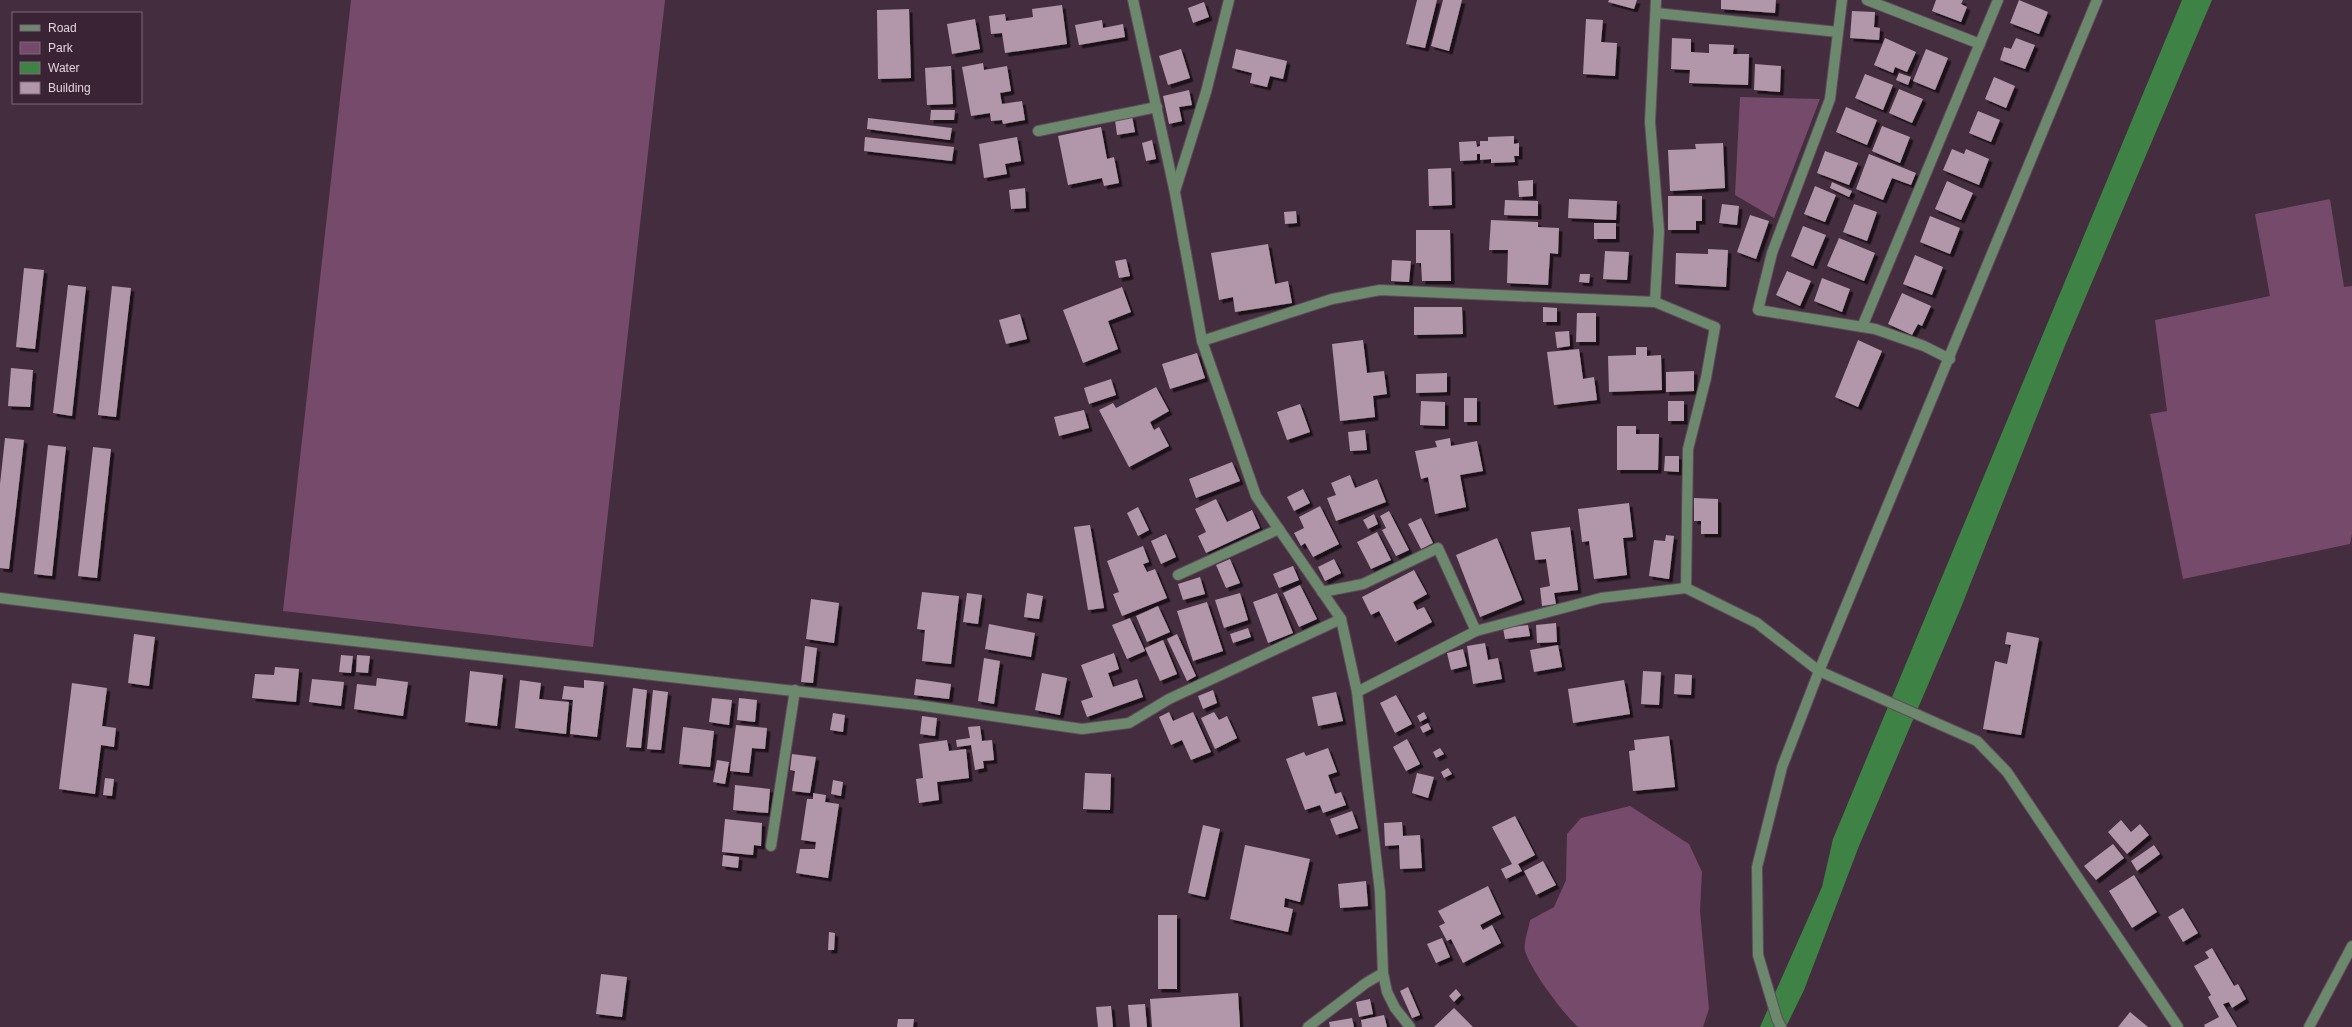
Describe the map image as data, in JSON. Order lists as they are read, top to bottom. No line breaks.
{"legend":["Road","Park","Water","Building"]}
